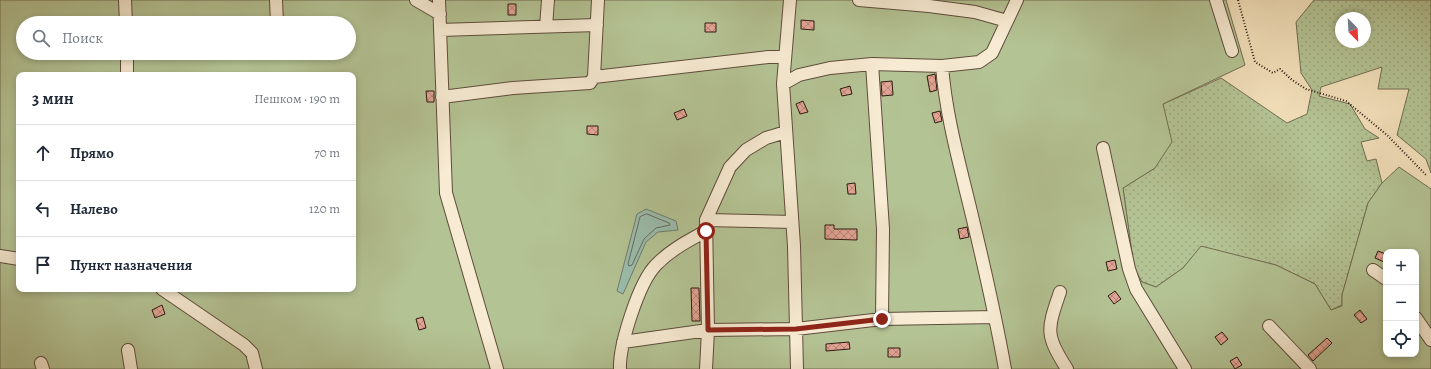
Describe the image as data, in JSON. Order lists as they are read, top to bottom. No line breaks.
{"north":"bottom right","page":{"search":"Поиск","heading":["3 мин","Пешком · 190 m"],"list":[["Прямо","70 m"],["Налево","120 m"],"Пункт назначения"],"map_buttons":["+","−"]}}
